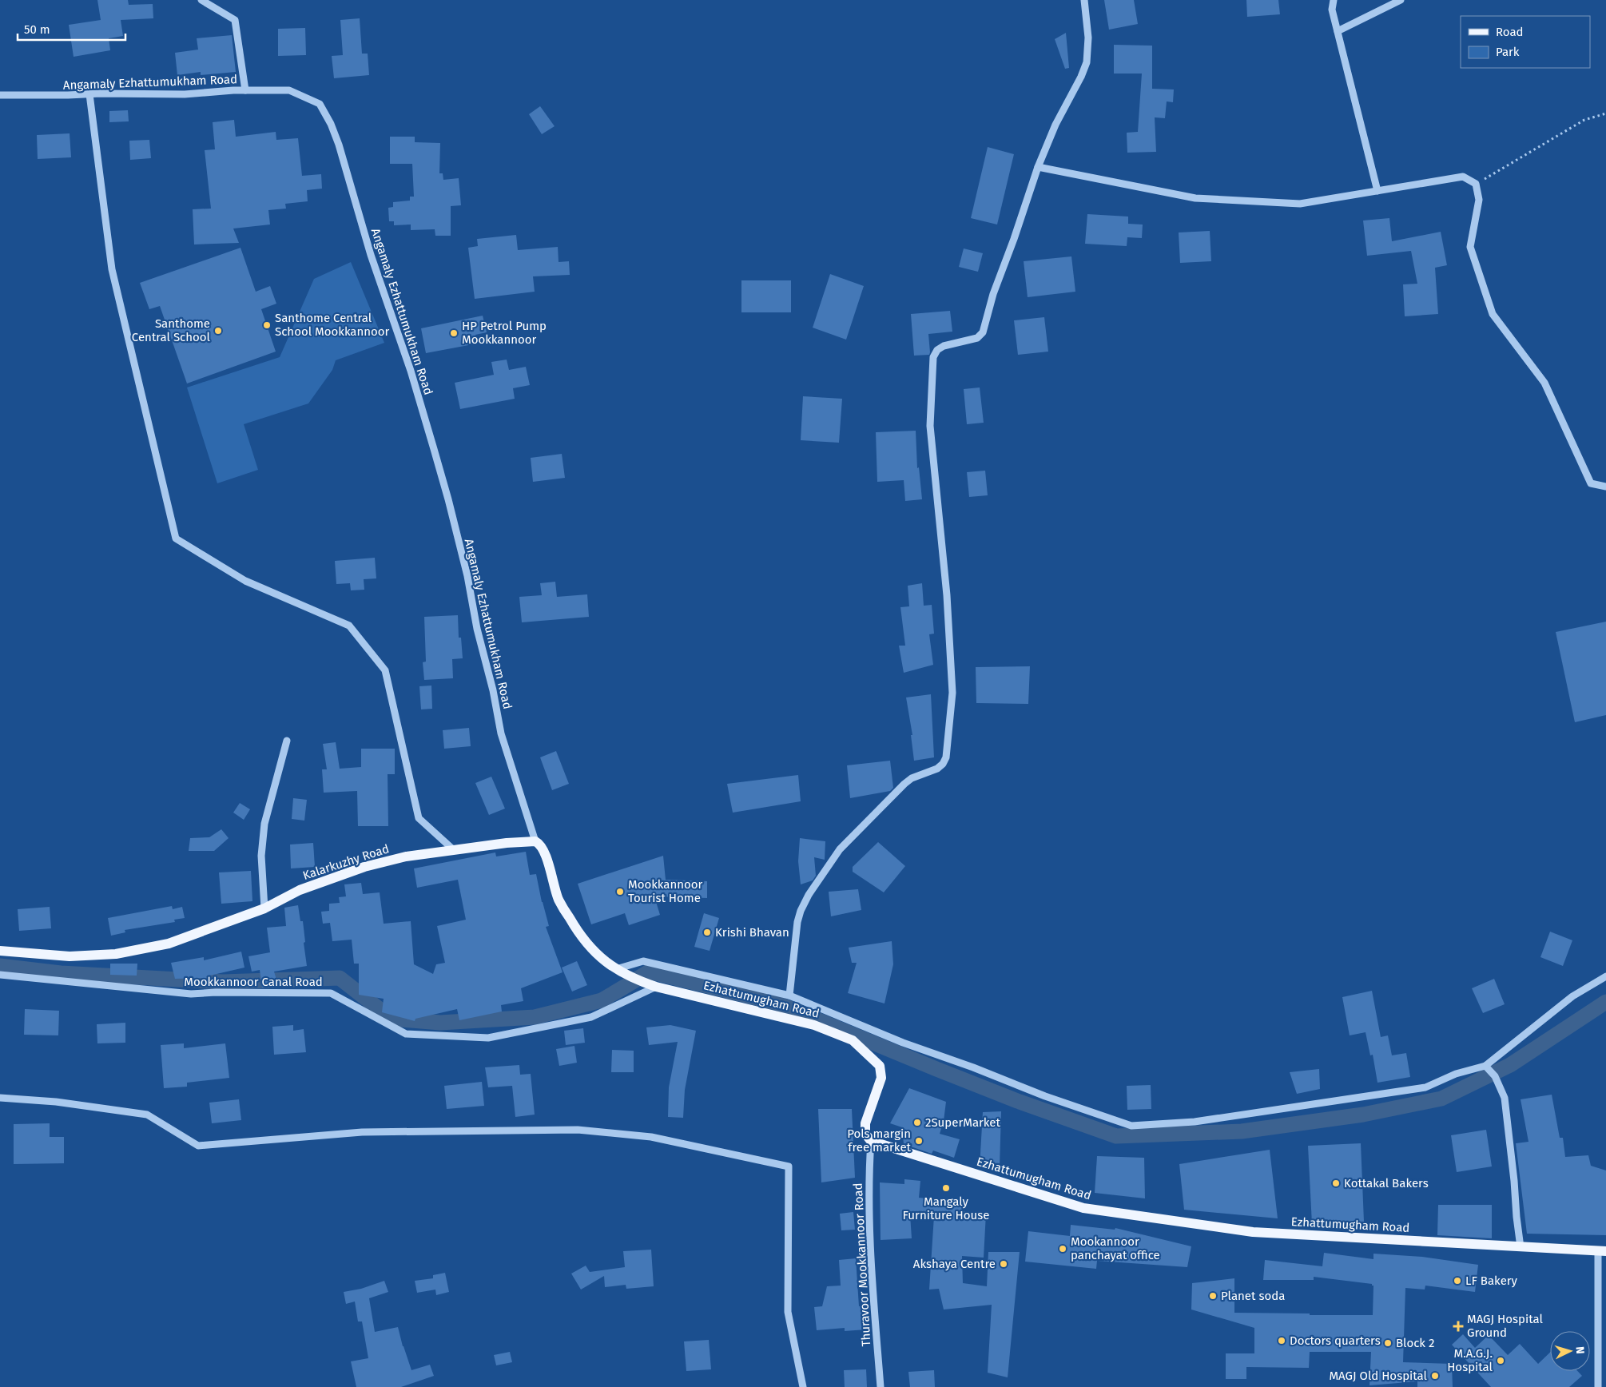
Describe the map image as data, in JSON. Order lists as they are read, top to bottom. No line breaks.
{"streets":{"main road":["Kalarkuzhy Road","Ezhattumugham Road"],"street":["Angamaly Ezhattumukham Road","Mookkannoor Canal Road","Thuravoor Mookkannoor Road"]},"crossings":[["Angamaly Ezhattumukham Road","Kalarkuzhy Road"],["Mookkannoor Canal Road","Ezhattumugham Road"],["Ezhattumugham Road","Thuravoor Mookkannoor Road"]],"places":{"other":["Santhome Central School Mookkannoor","Santhome Central School","HP Petrol Pump Mookkannoor","Mookkannoor Tourist Home","Krishi Bhavan","2SuperMarket","Pols margin free market","Kottakal Bakers","Mangaly Furniture House","Mookannoor panchayat office","Akshaya Centre","LF Bakery","Planet soda","Doctors quarters","Block 2","M.A.G.J. Hospital","MAGJ Old Hospital"],"health":["MAGJ Hospital Ground"]},"legend":["Road","Park"],"scale_bar":"50 m","north":"right"}
